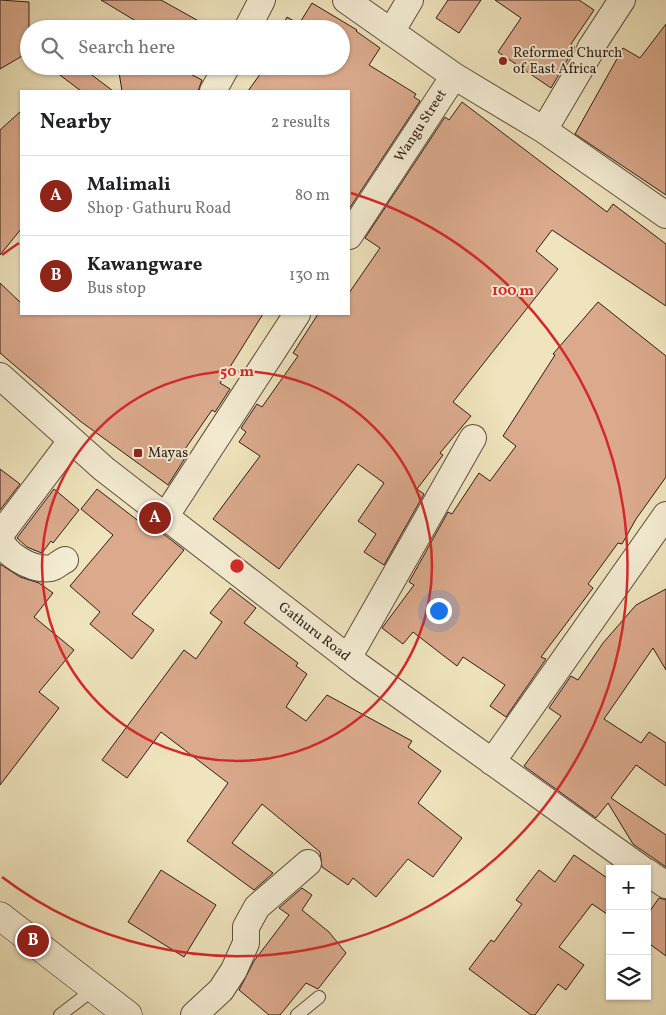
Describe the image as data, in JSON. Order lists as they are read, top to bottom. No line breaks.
{"streets":{"street":["Wangu Street","Gathuru Road"]},"places":{"other":["Reformed Church of East Africa"],"transit":["Mayas"]},"page":{"search":"Search here","heading":["Nearby","2 results"],"list":[{"mark":"A","name":"Malimali","note":"Shop · Gathuru Road","value":"80 m"},{"mark":"B","name":"Kawangware","note":"Bus stop","value":"130 m"}],"pins":["A","B"],"map_buttons":["+","−"]},"rings":["100 m","50 m"]}
